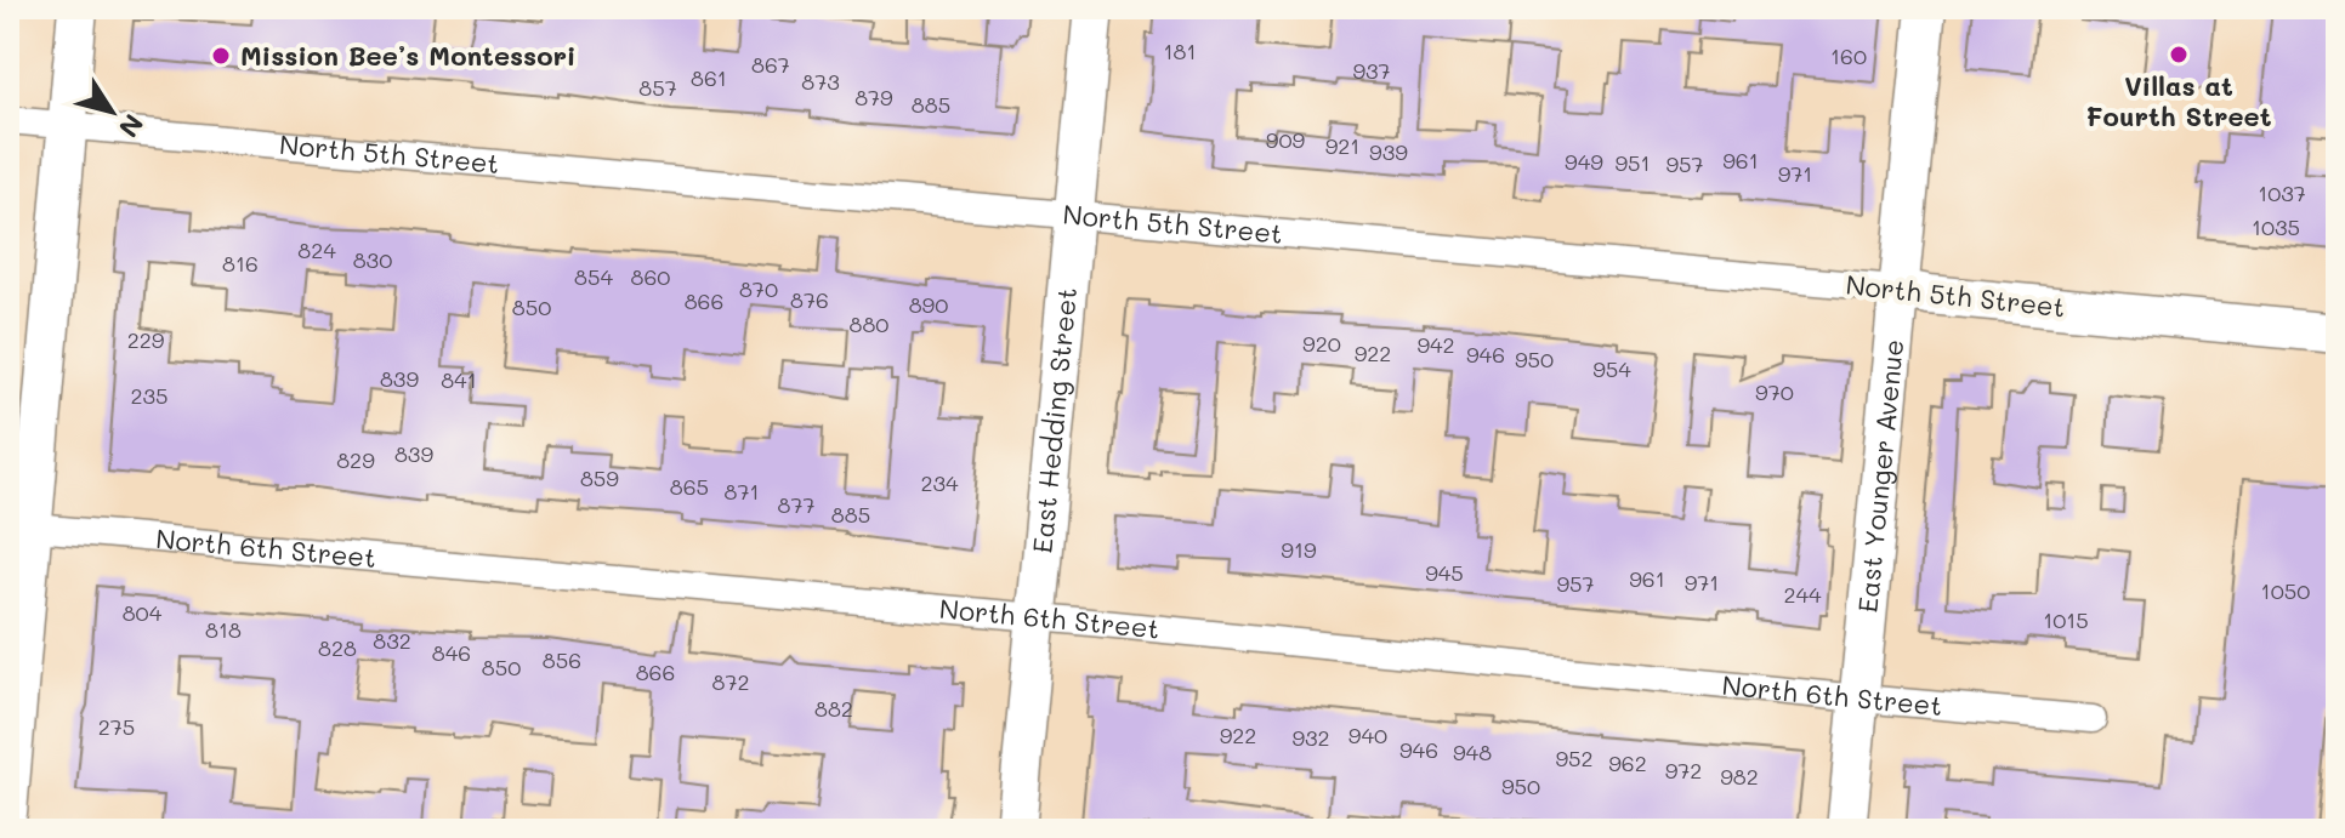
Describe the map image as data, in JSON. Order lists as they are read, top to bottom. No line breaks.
{"streets":{"street":["North 5th Street","East Hedding Street","East Younger Avenue","North 6th Street"]},"crossings":[["North 5th Street","East Hedding Street"],["North 5th Street","East Younger Avenue"],["East Hedding Street","North 6th Street"],["East Younger Avenue","North 6th Street"]],"places":["Villas at Fourth Street","Mission Bee’s Montessori"],"house_numbers":["181","160","867","937","861","873","857","879","885","909","921","939","961","949","951","957","971","1037","1035","824","830","816","854","860","870","876","866","890","850","880","229","920","942","922","946","950","954","839","841","970","235","839","829","859","234","865","871","877","885","919","945","961","971","957","1050","244","804","1015","818","832","828","846","856","850","866","872","882","275","922","940","932","946","948","952","962","972","982","950"],"north":"bottom right"}
